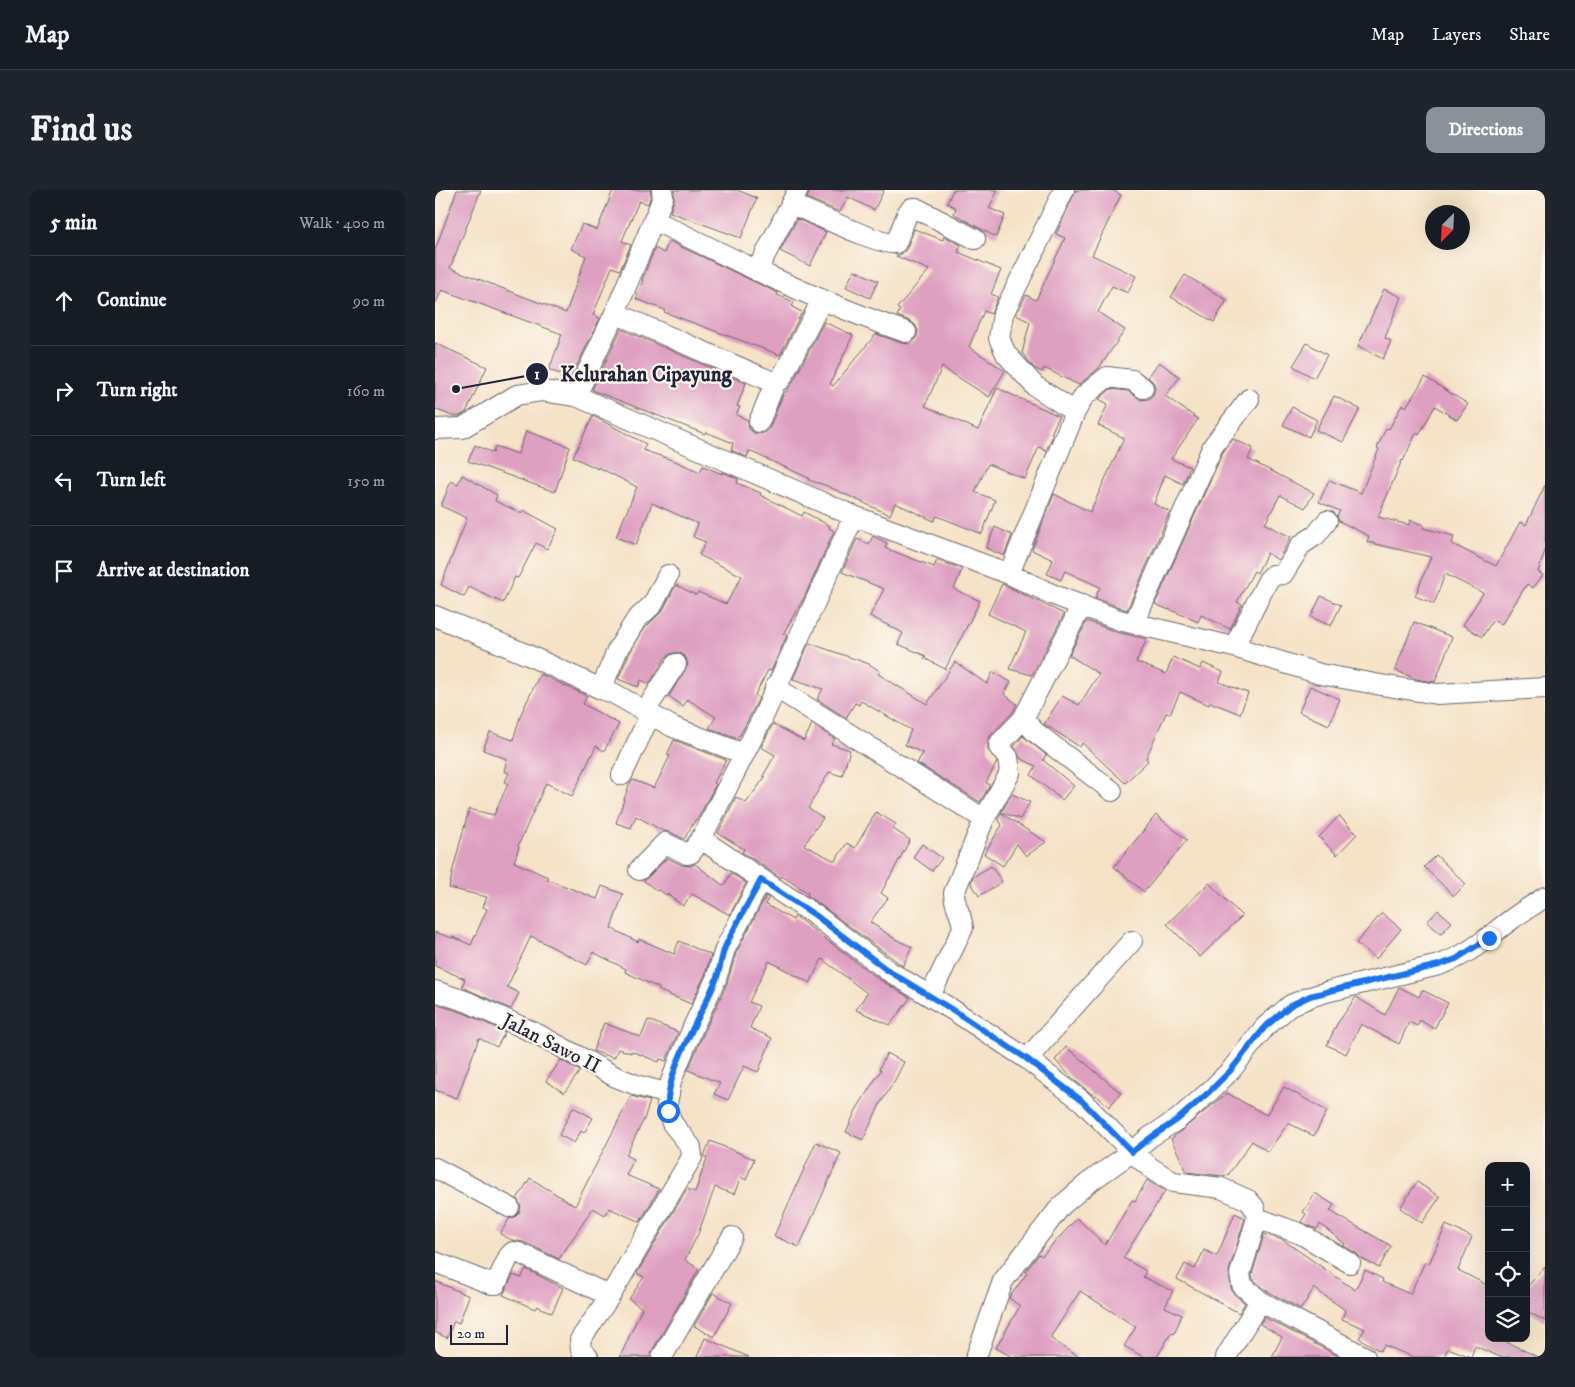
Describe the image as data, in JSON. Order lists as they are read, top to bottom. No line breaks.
{"streets":{"street":["Jalan Sawo II"]},"places":["Kelurahan Cipayung"],"scale_bar":"20 m","north":"bottom left","page":{"header":"Map","nav":["Map","Layers","Share"],"buttons":"Directions","title":"Find us","heading":["5 min","Walk · 400 m"],"list":[["Continue","90 m"],["Turn right","160 m"],["Turn left","150 m"],"Arrive at destination"],"map_buttons":["+","−"],"scale":"20 m"}}
